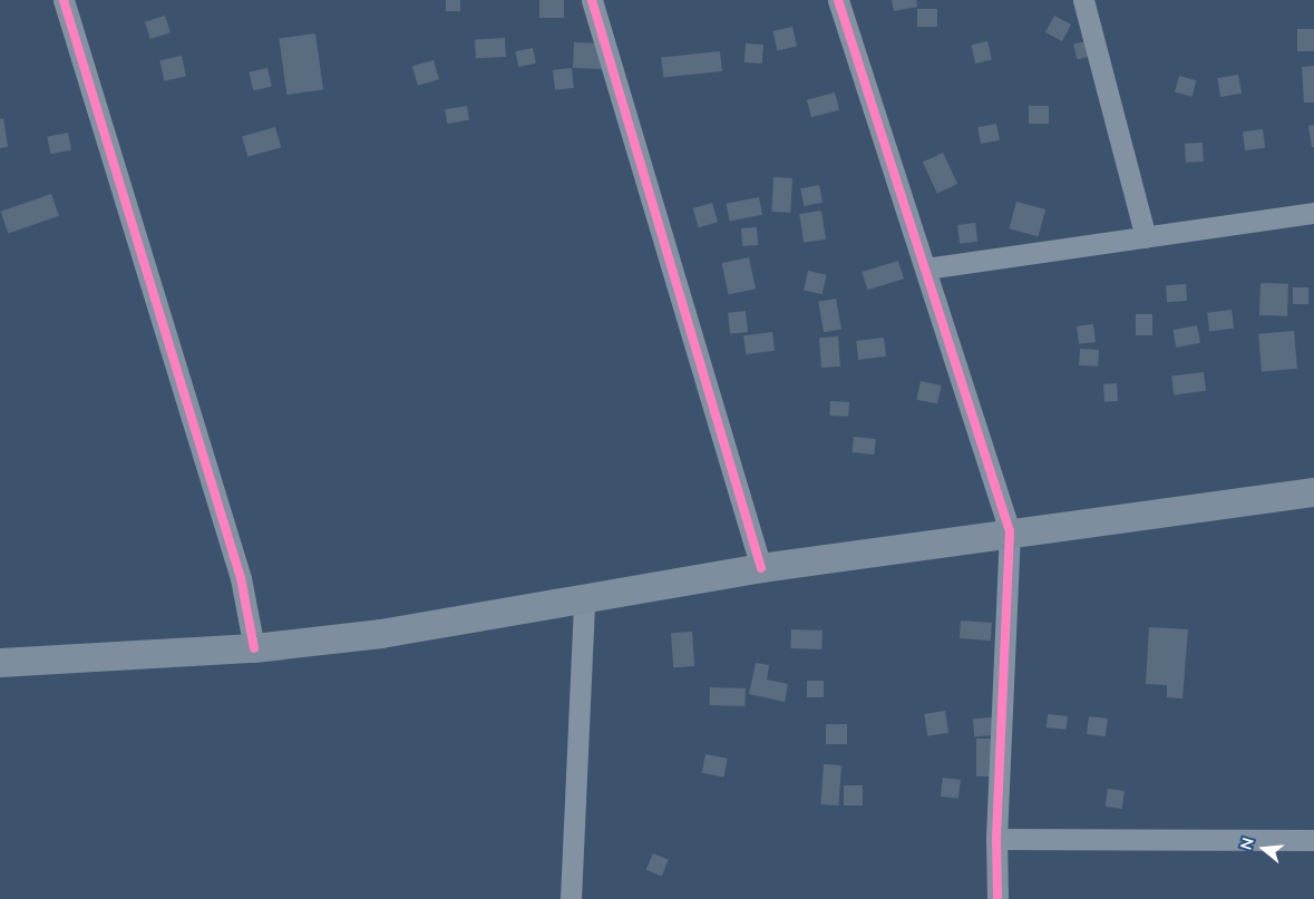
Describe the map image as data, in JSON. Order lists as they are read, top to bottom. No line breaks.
{"north":"left"}
